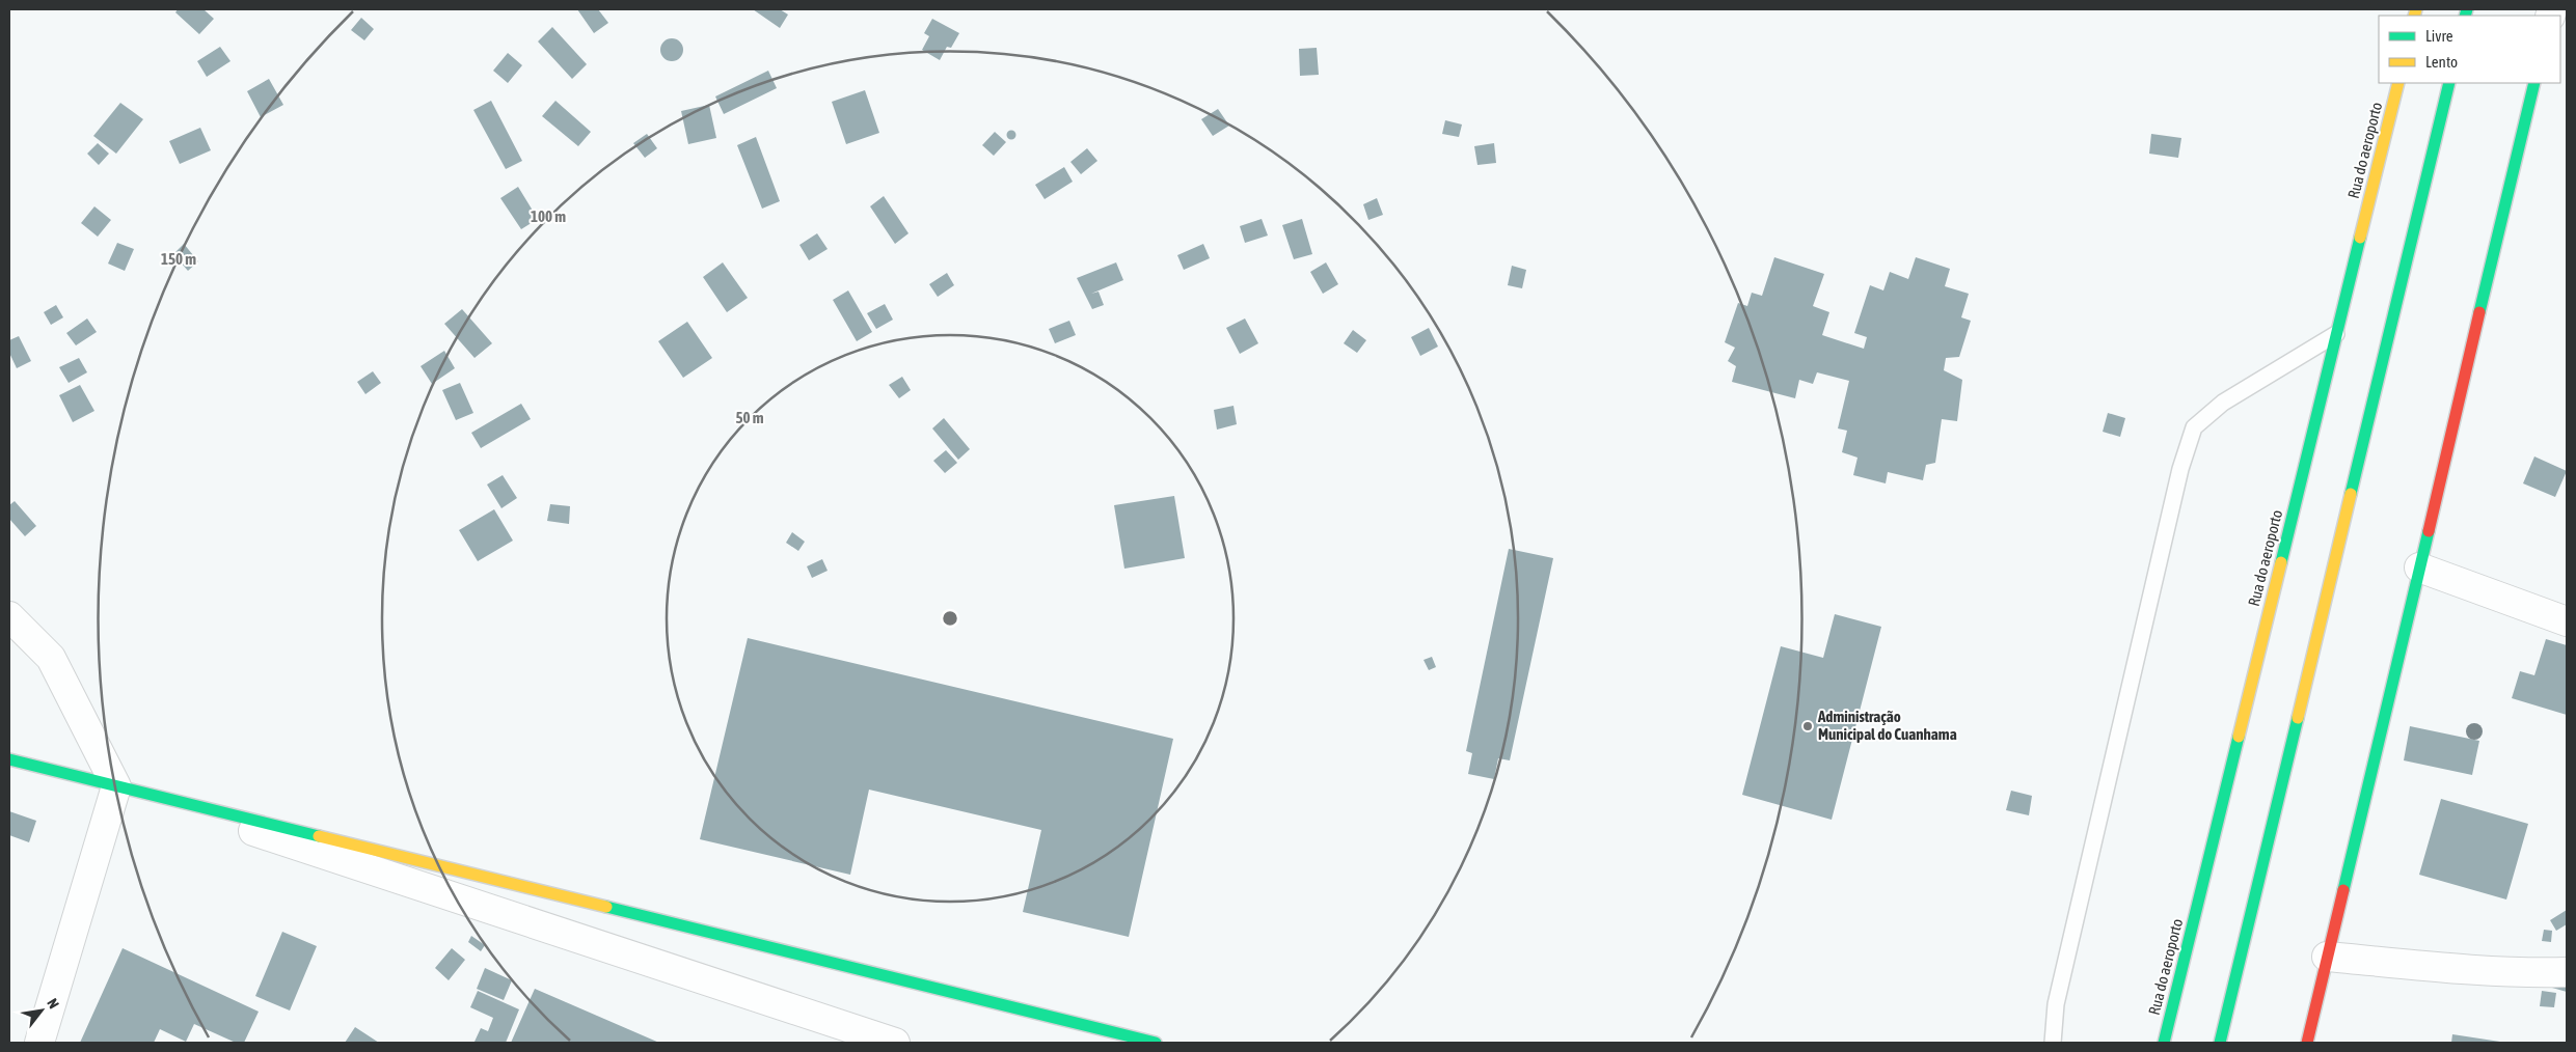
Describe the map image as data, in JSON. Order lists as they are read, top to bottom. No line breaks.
{"streets":{"street":["Rua do aeroporto"]},"places":["Administração Municipal do Cuanhama"],"legend":["Livre","Lento"],"north":"top right","rings":["100 m","150 m","50 m"]}
